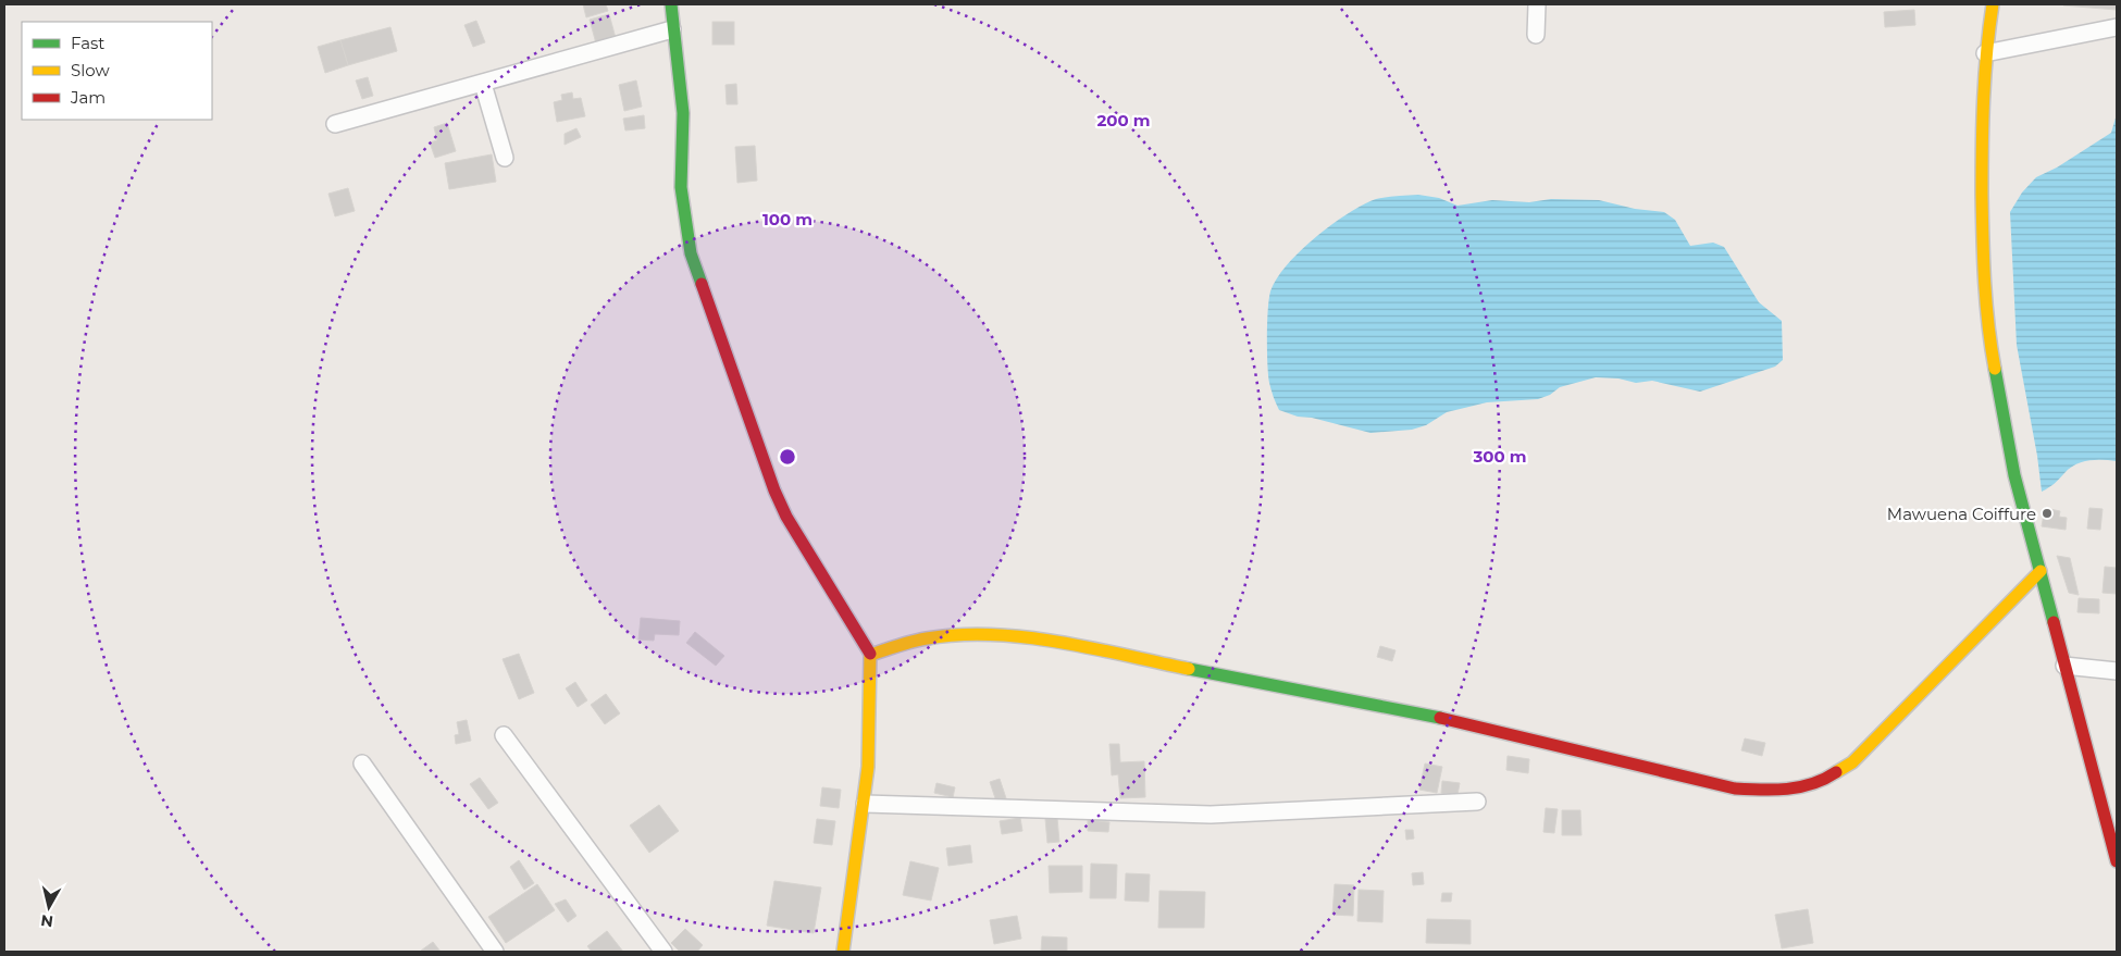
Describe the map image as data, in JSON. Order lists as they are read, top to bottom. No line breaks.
{"places":["Mawuena Coiffure"],"legend":["Fast","Slow","Jam"],"north":"bottom","rings":["200 m","100 m","300 m"]}
